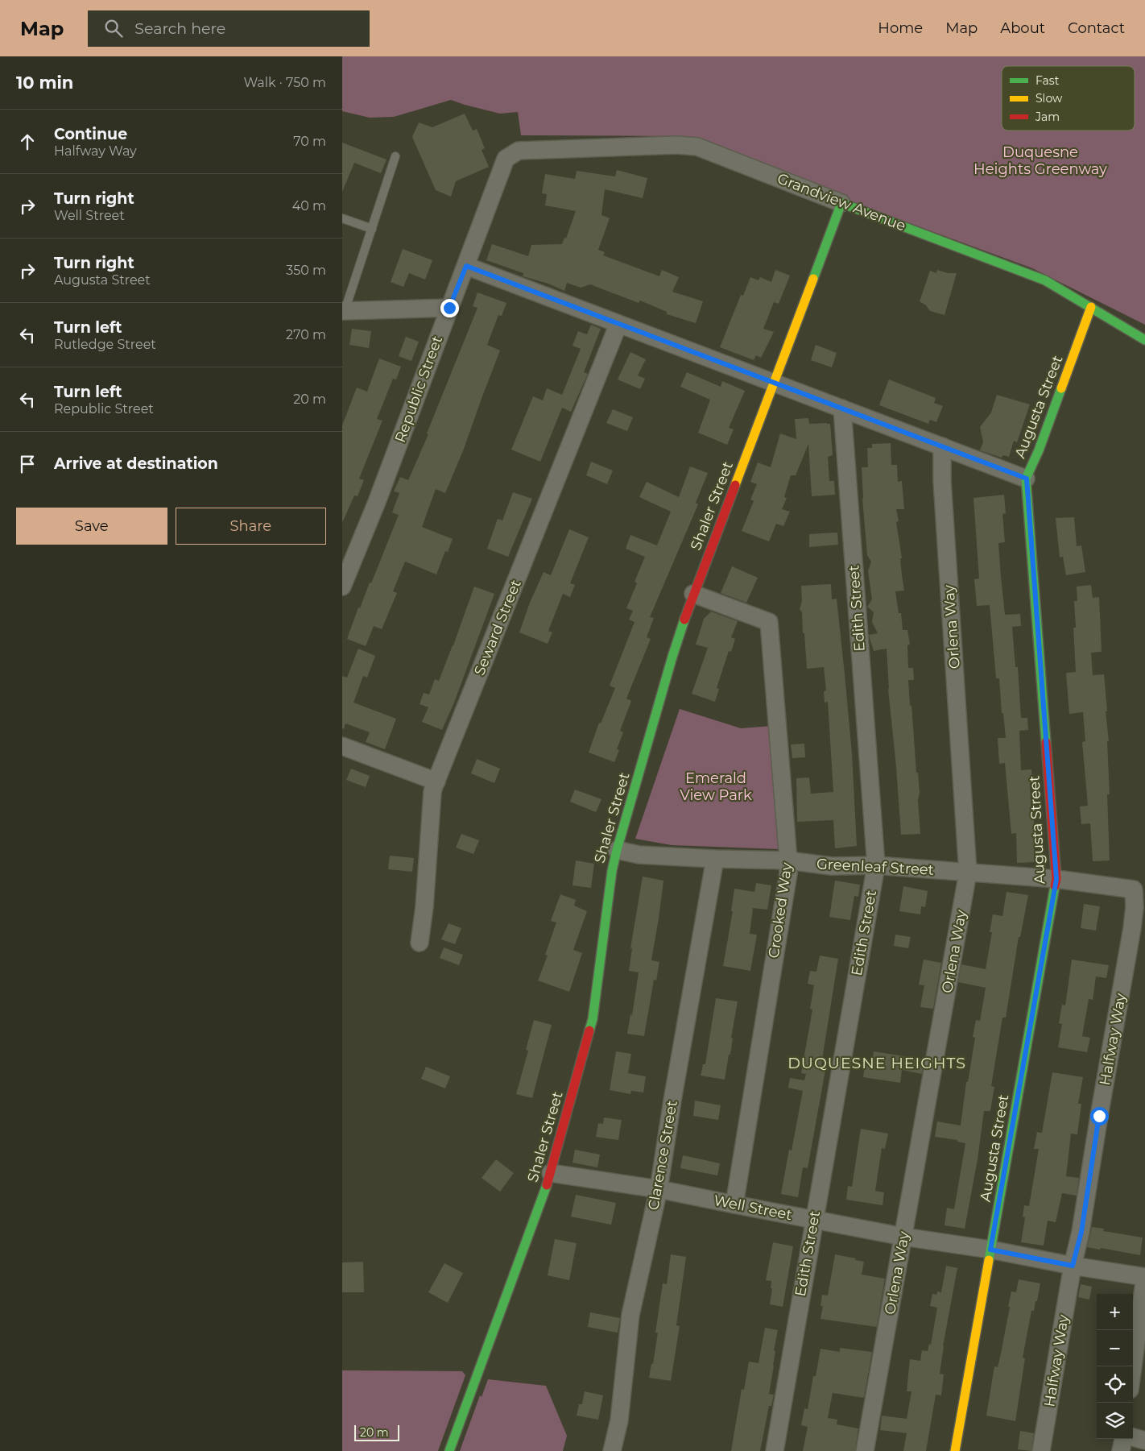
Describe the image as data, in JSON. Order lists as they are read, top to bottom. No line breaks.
{"streets":{"street":["Grandview Avenue","Republic Street","Augusta Street","Shaler Street","Edith Street","Orlena Way","Seward Street","Greenleaf Street","Crooked Way","Halfway Way","Clarence Street","Well Street"]},"crossings":[["Grandview Avenue","Republic Street"],["Grandview Avenue","Augusta Street"],["Grandview Avenue","Shaler Street"],["Augusta Street","Greenleaf Street"],["Augusta Street","Well Street"],["Shaler Street","Greenleaf Street"],["Shaler Street","Crooked Way"],["Shaler Street","Well Street"],["Edith Street","Greenleaf Street"],["Edith Street","Well Street"],["Orlena Way","Greenleaf Street"],["Orlena Way","Well Street"],["Greenleaf Street","Crooked Way"],["Greenleaf Street","Halfway Way"],["Greenleaf Street","Clarence Street"],["Crooked Way","Well Street"],["Halfway Way","Well Street"],["Clarence Street","Well Street"]],"districts":["DUQUESNE HEIGHTS"],"parks":["Duquesne Heights Greenway","Emerald View Park"],"legend":["Fast","Slow","Jam"],"scale_bar":"20 m","page":{"header":"Map","search":"Search here","nav":["Home","Map","About","Contact"],"heading":["10 min","Walk · 750 m"],"list":[["Continue","Halfway Way","70 m"],["Turn right","Well Street","40 m"],["Turn right","Augusta Street","350 m"],["Turn left","Rutledge Street","270 m"],["Turn left","Republic Street","20 m"],"Arrive at destination"],"buttons":["Save","Share"],"map_buttons":["+","−"],"scale":"20 m"}}
